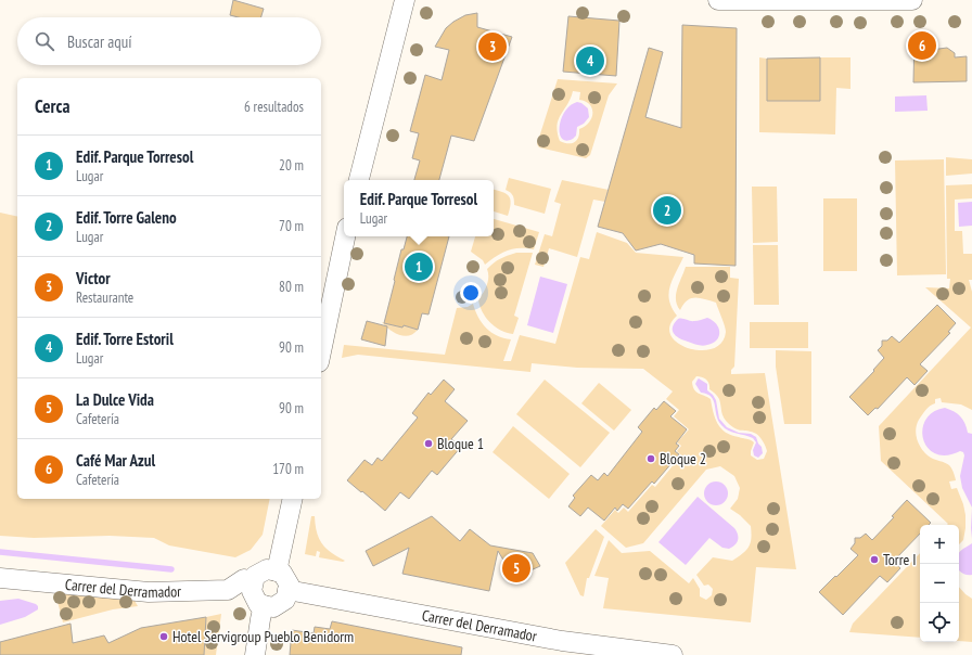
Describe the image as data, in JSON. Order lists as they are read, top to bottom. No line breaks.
{"streets":{"street":["Carrer del Derramador"]},"places":["Bloque 1","Bloque 2","Torre I","Hotel Servigroup Pueblo Benidorm"],"page":{"search":"Buscar aquí","pins":["6","3","4","2","1","5"],"heading":["Cerca","6 resultados"],"list":[{"mark":"1","name":"Edif. Parque Torresol","note":"Lugar","value":"20 m"},{"mark":"2","name":"Edif. Torre Galeno","note":"Lugar","value":"70 m"},{"mark":"3","name":"Victor","note":"Restaurante","value":"80 m"},{"mark":"4","name":"Edif. Torre Estoril","note":"Lugar","value":"90 m"},{"mark":"5","name":"La Dulce Vida","note":"Cafetería","value":"90 m"},{"mark":"6","name":"Café Mar Azul","note":"Cafetería","value":"170 m"}],"popup":["Edif. Parque Torresol","Lugar"],"map_buttons":["+","−"]}}
